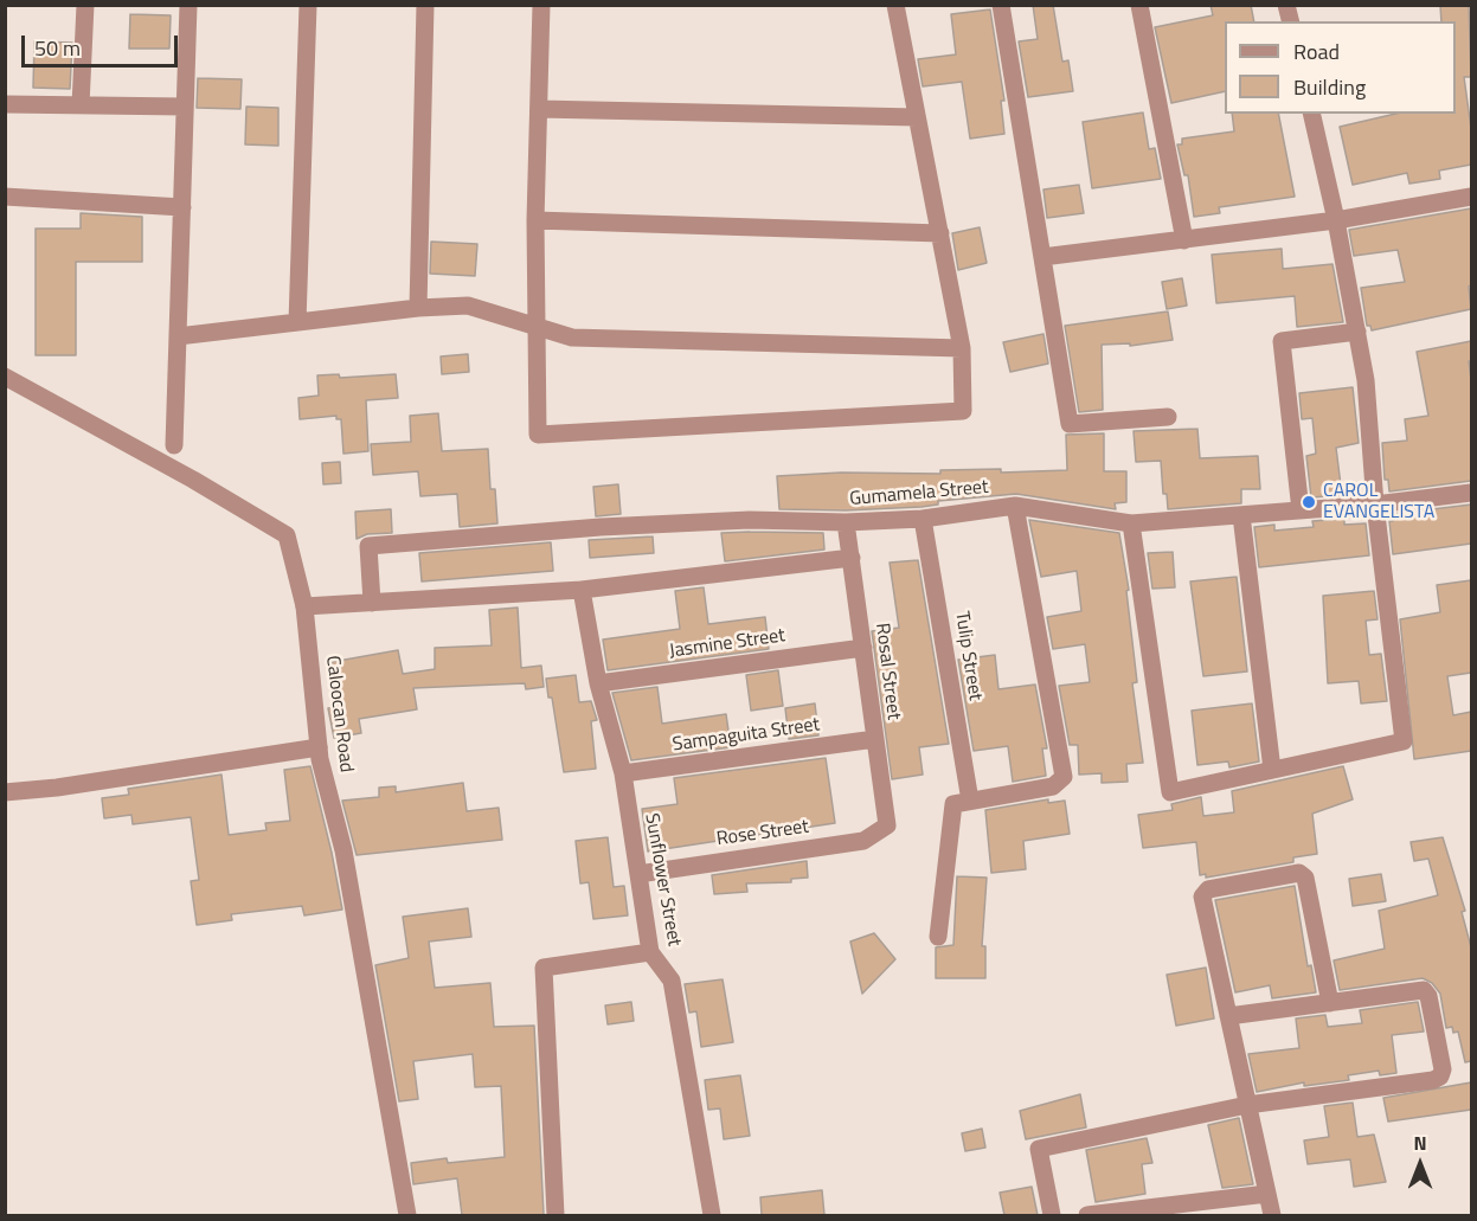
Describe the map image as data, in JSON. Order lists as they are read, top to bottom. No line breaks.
{"streets":{"street":["Gumamela Street","Jasmine Street","Tulip Street","Rosal Street","Caloocan Road","Sampaguita Street","Rose Street","Sunflower Street"]},"crossings":[["Gumamela Street","Tulip Street"],["Gumamela Street","Rosal Street"],["Jasmine Street","Rosal Street"],["Jasmine Street","Sunflower Street"],["Rosal Street","Sampaguita Street"],["Rosal Street","Rose Street"],["Sampaguita Street","Sunflower Street"],["Rose Street","Sunflower Street"]],"places":["CAROL EVANGELISTA"],"legend":["Road","Building"],"scale_bar":"50 m","north":"top"}
